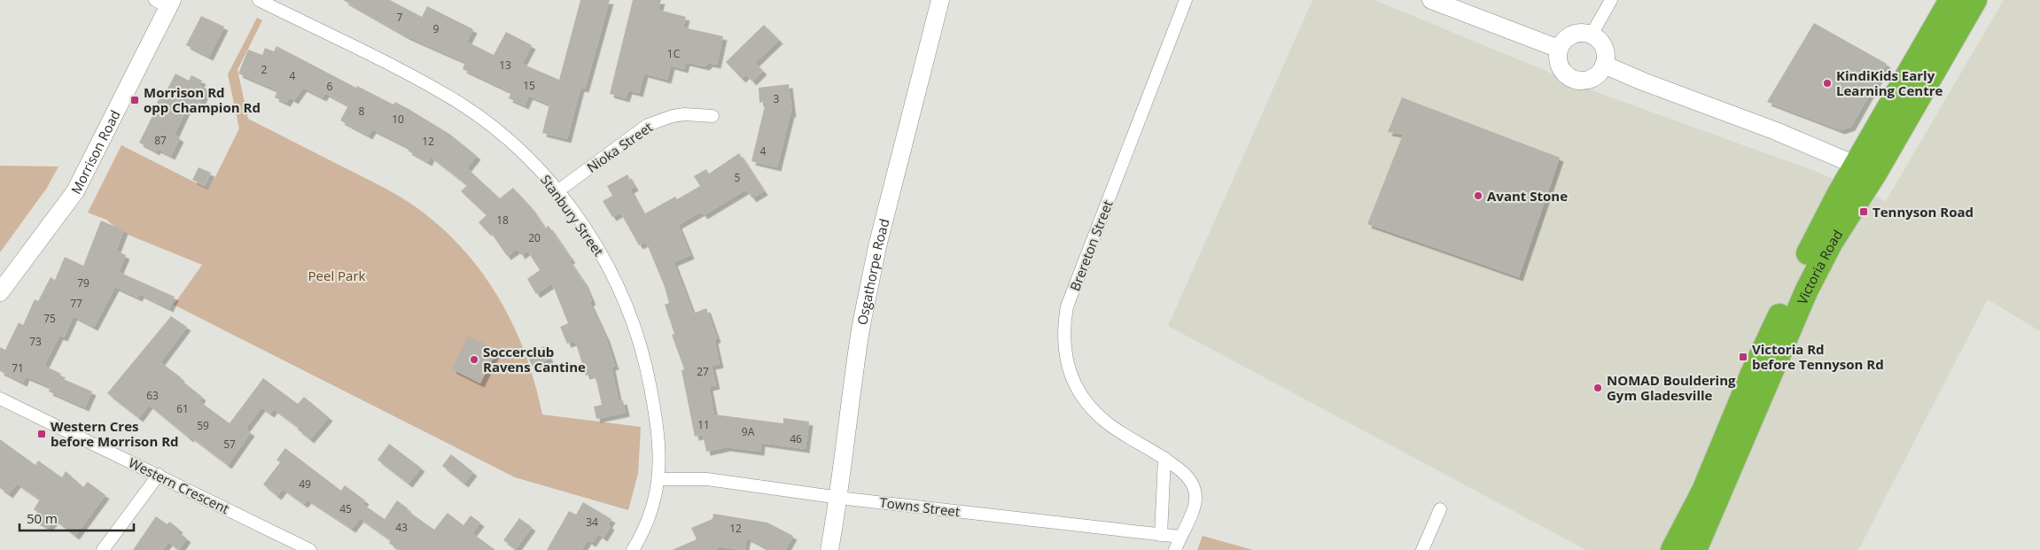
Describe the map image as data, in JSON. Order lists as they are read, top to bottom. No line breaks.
{"streets":{"highway":["Victoria Road"],"street":["Nioka Street","Morrison Road","Stanbury Street","Brereton Street","Osgathorpe Road","Western Crescent","Towns Street"]},"crossings":[["Nioka Street","Stanbury Street"],["Stanbury Street","Towns Street"],["Brereton Street","Towns Street"],["Osgathorpe Road","Towns Street"]],"parks":["Peel Park"],"places":{"other":["KindiKids Early Learning Centre","Avant Stone","Soccerclub Ravens Cantine","NOMAD Bouldering Gym Gladesville"],"transit":["Morrison Rd opp Champion Rd","Tennyson Road","Victoria Rd before Tennyson Rd","Western Cres before Morrison Rd"]},"house_numbers":["7","9","1C","13","2","4","15","6","3","8","10","87","12","4","5","18","20","79","77","75","73","71","27","63","61","11","59","9A","46","57","49","45","34","43","12"],"scale_bar":"50 m"}
